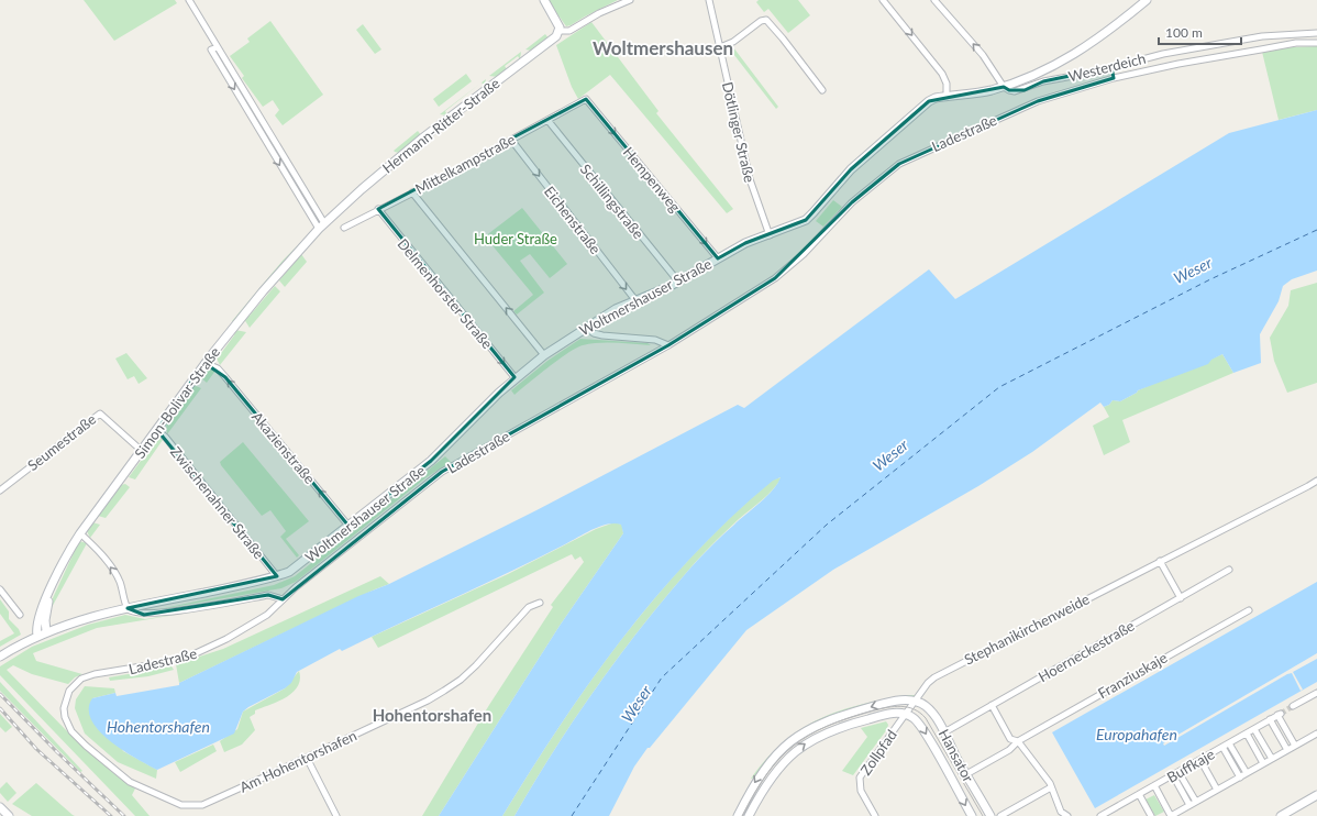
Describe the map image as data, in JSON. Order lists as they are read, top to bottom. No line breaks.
{"streets":{"street":["Westerdeich","Hermann-Ritter-Straße","Dötlinger Straße","Ladestraße","Mittelkampstraße","Hempenweg","Schillingstraße","Eichenstraße","Delmenhorster Straße","Woltmershauser Straße","Simon-Bolivar-Straße","Seumestraße","Akazienstraße","Zwischenahner Straße","Stephanikirchenweide","Hoerneckestraße","Franziuskaje","Zollpfad","Hansator","Am Hohentorshafen","Buffkaje"]},"crossings":[["Westerdeich","Woltmershauser Straße"],["Hermann-Ritter-Straße","Simon-Bolivar-Straße"],["Dötlinger Straße","Woltmershauser Straße"],["Ladestraße","Am Hohentorshafen"],["Mittelkampstraße","Hempenweg"],["Mittelkampstraße","Schillingstraße"],["Mittelkampstraße","Eichenstraße"],["Mittelkampstraße","Delmenhorster Straße"],["Hempenweg","Woltmershauser Straße"],["Schillingstraße","Woltmershauser Straße"],["Eichenstraße","Woltmershauser Straße"],["Delmenhorster Straße","Woltmershauser Straße"],["Woltmershauser Straße","Simon-Bolivar-Straße"],["Woltmershauser Straße","Akazienstraße"],["Woltmershauser Straße","Zwischenahner Straße"],["Simon-Bolivar-Straße","Seumestraße"],["Simon-Bolivar-Straße","Akazienstraße"],["Simon-Bolivar-Straße","Zwischenahner Straße"],["Stephanikirchenweide","Zollpfad"],["Stephanikirchenweide","Hansator"],["Hoerneckestraße","Hansator"],["Franziuskaje","Hansator"],["Zollpfad","Hansator"]],"one_way":["Hempenweg","Eichenstraße","Akazienstraße"],"districts":["Woltmershausen","Hohentorshafen"],"water":["Weser","Hohentorshafen","Europahafen"],"parks":["Huder Straße"],"scale_bar":"100 m"}
